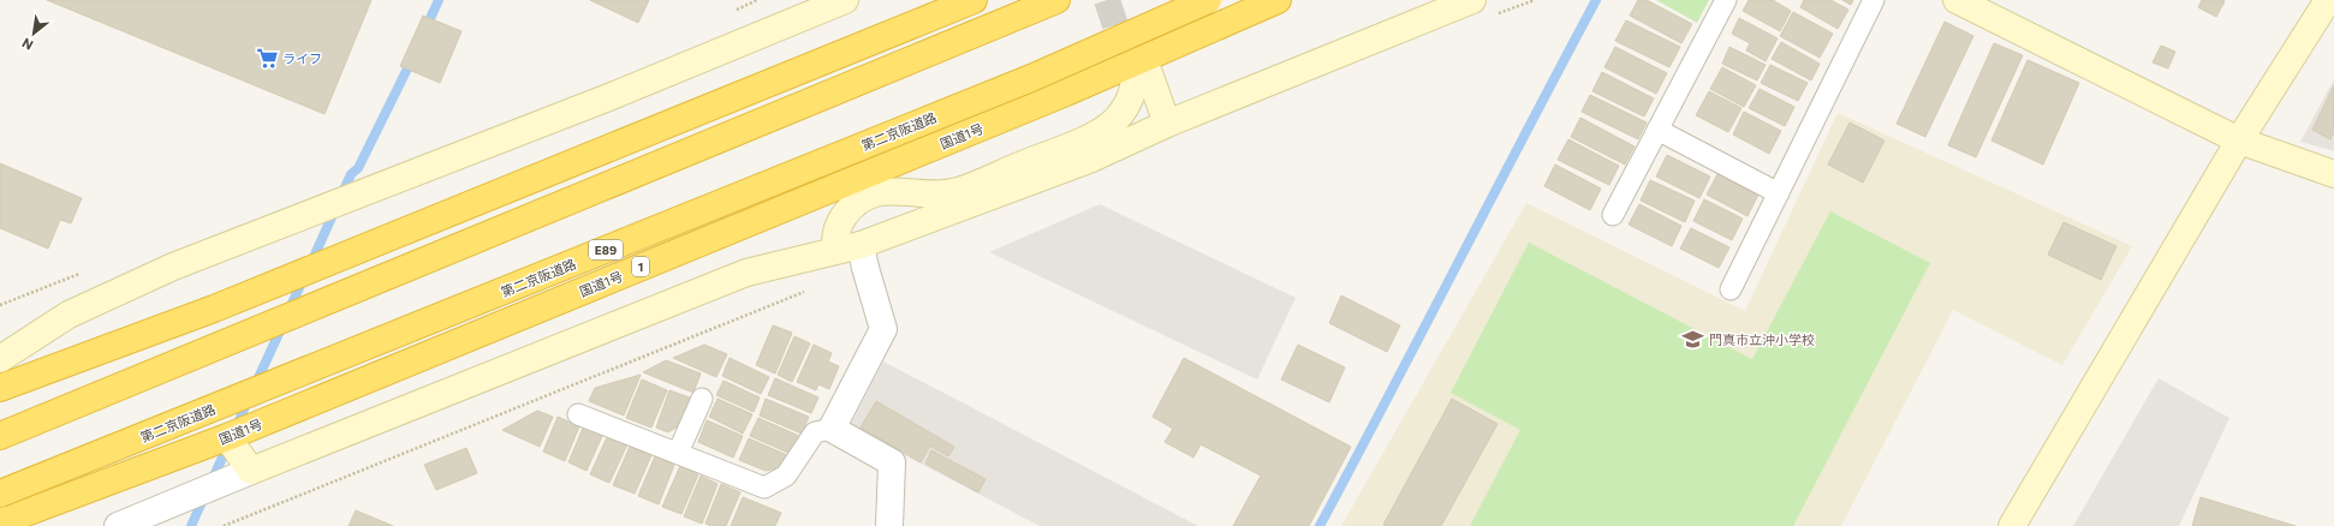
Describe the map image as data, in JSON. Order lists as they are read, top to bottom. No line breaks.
{"streets":{"highway":["第二京阪道路","国道1号","E89","1"]},"places":{"supermarket":["ライフ"],"school or university":["門真市立沖小学校"]},"north":"bottom left"}
